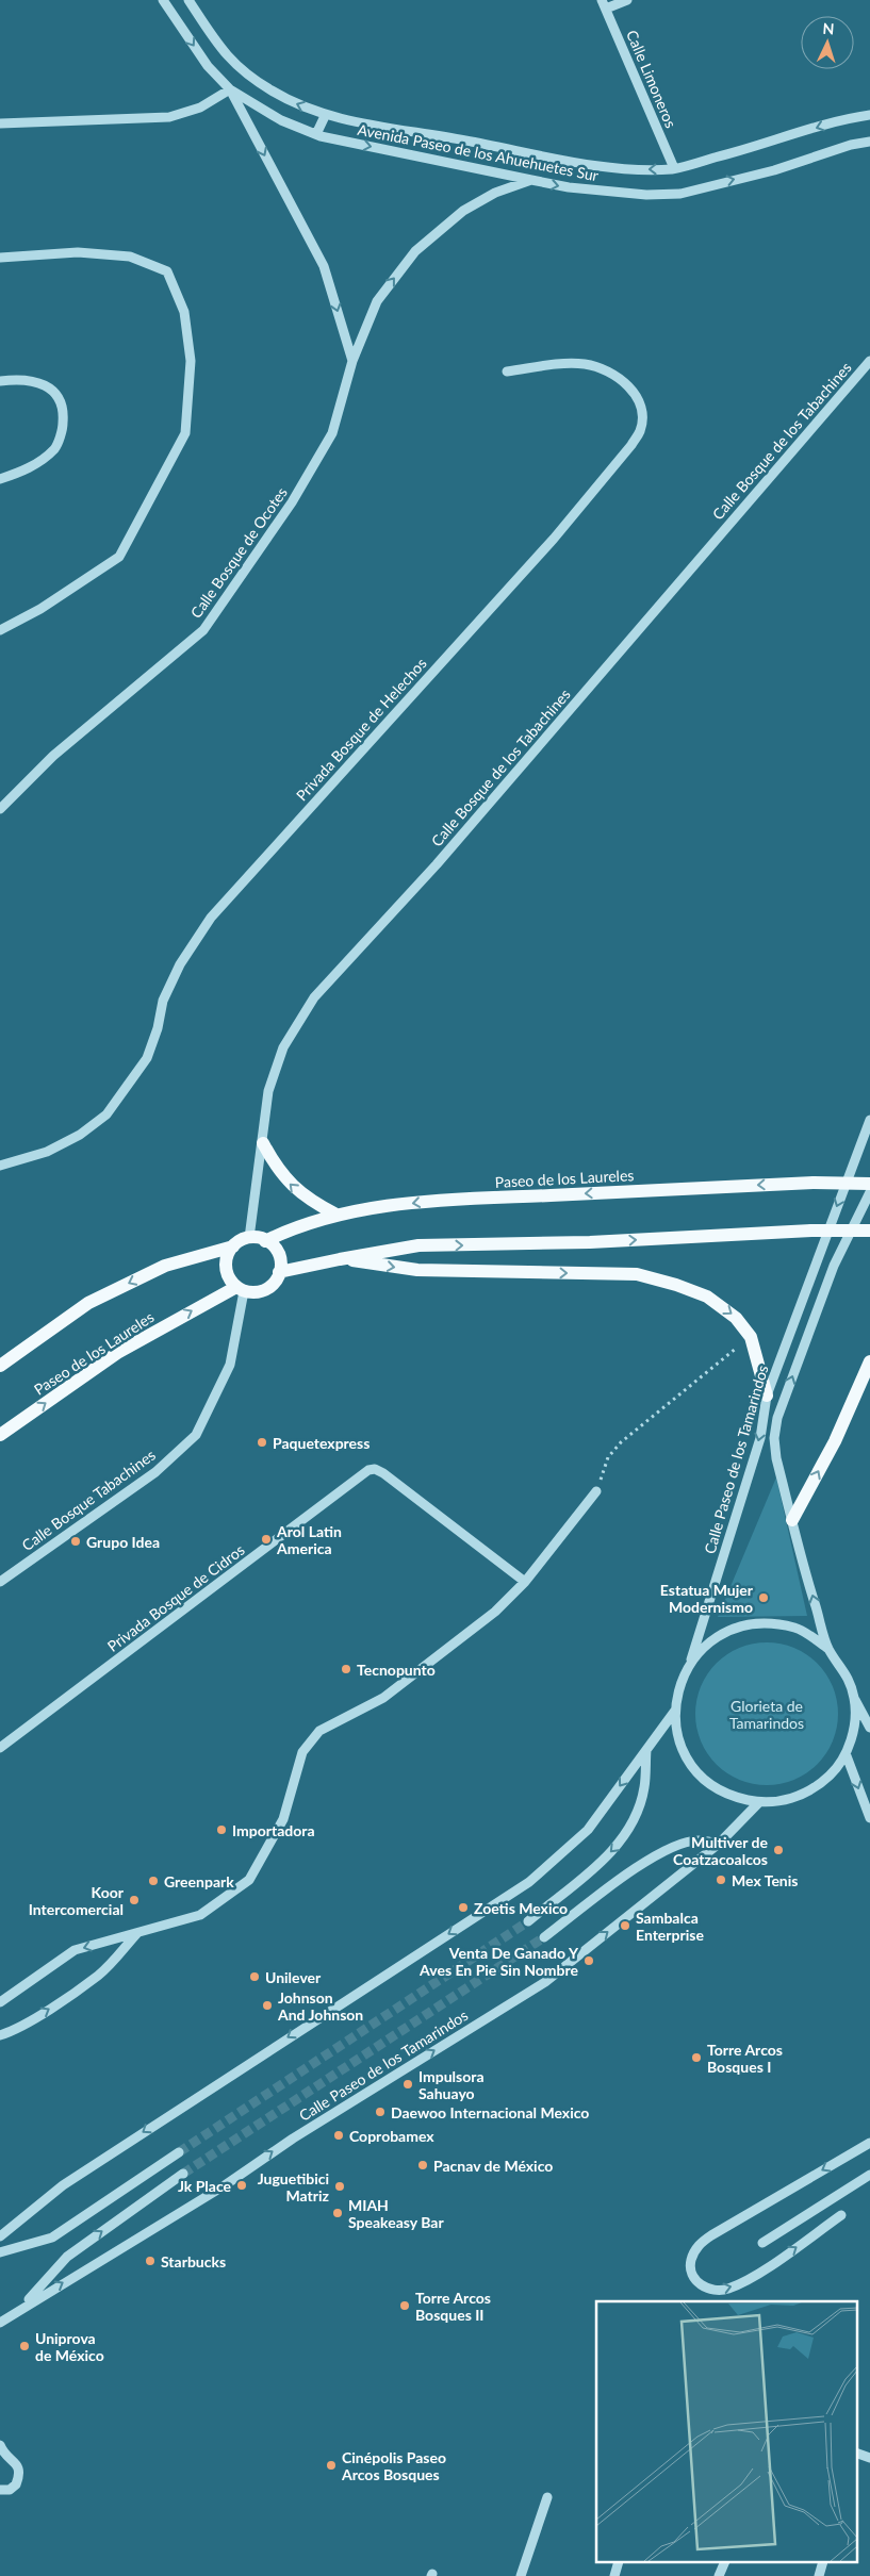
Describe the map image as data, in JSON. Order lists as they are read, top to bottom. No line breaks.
{"streets":{"main road":["Paseo de los Laureles"],"street":["Calle Limoneros","Avenida Paseo de los Ahuehuetes Sur","Calle Bosque de los Tabachines","Calle Bosque de Ocotes","Privada Bosque de Helechos","Calle Paseo de los Tamarindos","Calle Bosque Tabachines","Privada Bosque de Cidros"]},"crossings":[["Calle Limoneros","Avenida Paseo de los Ahuehuetes Sur"],["Avenida Paseo de los Ahuehuetes Sur","Calle Bosque de Ocotes"],["Calle Bosque de los Tabachines","Paseo de los Laureles"],["Calle Bosque de los Tabachines","Calle Bosque Tabachines"],["Paseo de los Laureles","Calle Bosque Tabachines"]],"parks":["Glorieta de Tamarindos"],"places":["Paquetexpress","Arol Latin America","Grupo Idea","Estatua Mujer Modernismo","Tecnopunto","Importadora","Multiver de Coatzacoalcos","Mex Tenis","Greenpark","Koor Intercomercial","Zoetis Mexico","Sambalca Enterprise","Venta De Ganado Y Aves En Pie Sin Nombre","Unilever","Johnson And Johnson","Torre Arcos Bosques I","Impulsora Sahuayo","Daewoo Internacional Mexico","Coprobamex","Pacnav de México","Jk Place","Juguetibici Matriz","MIAH Speakeasy Bar","Starbucks","Torre Arcos Bosques II","Uniprova de México","Cinépolis Paseo Arcos Bosques"],"north":"top"}
